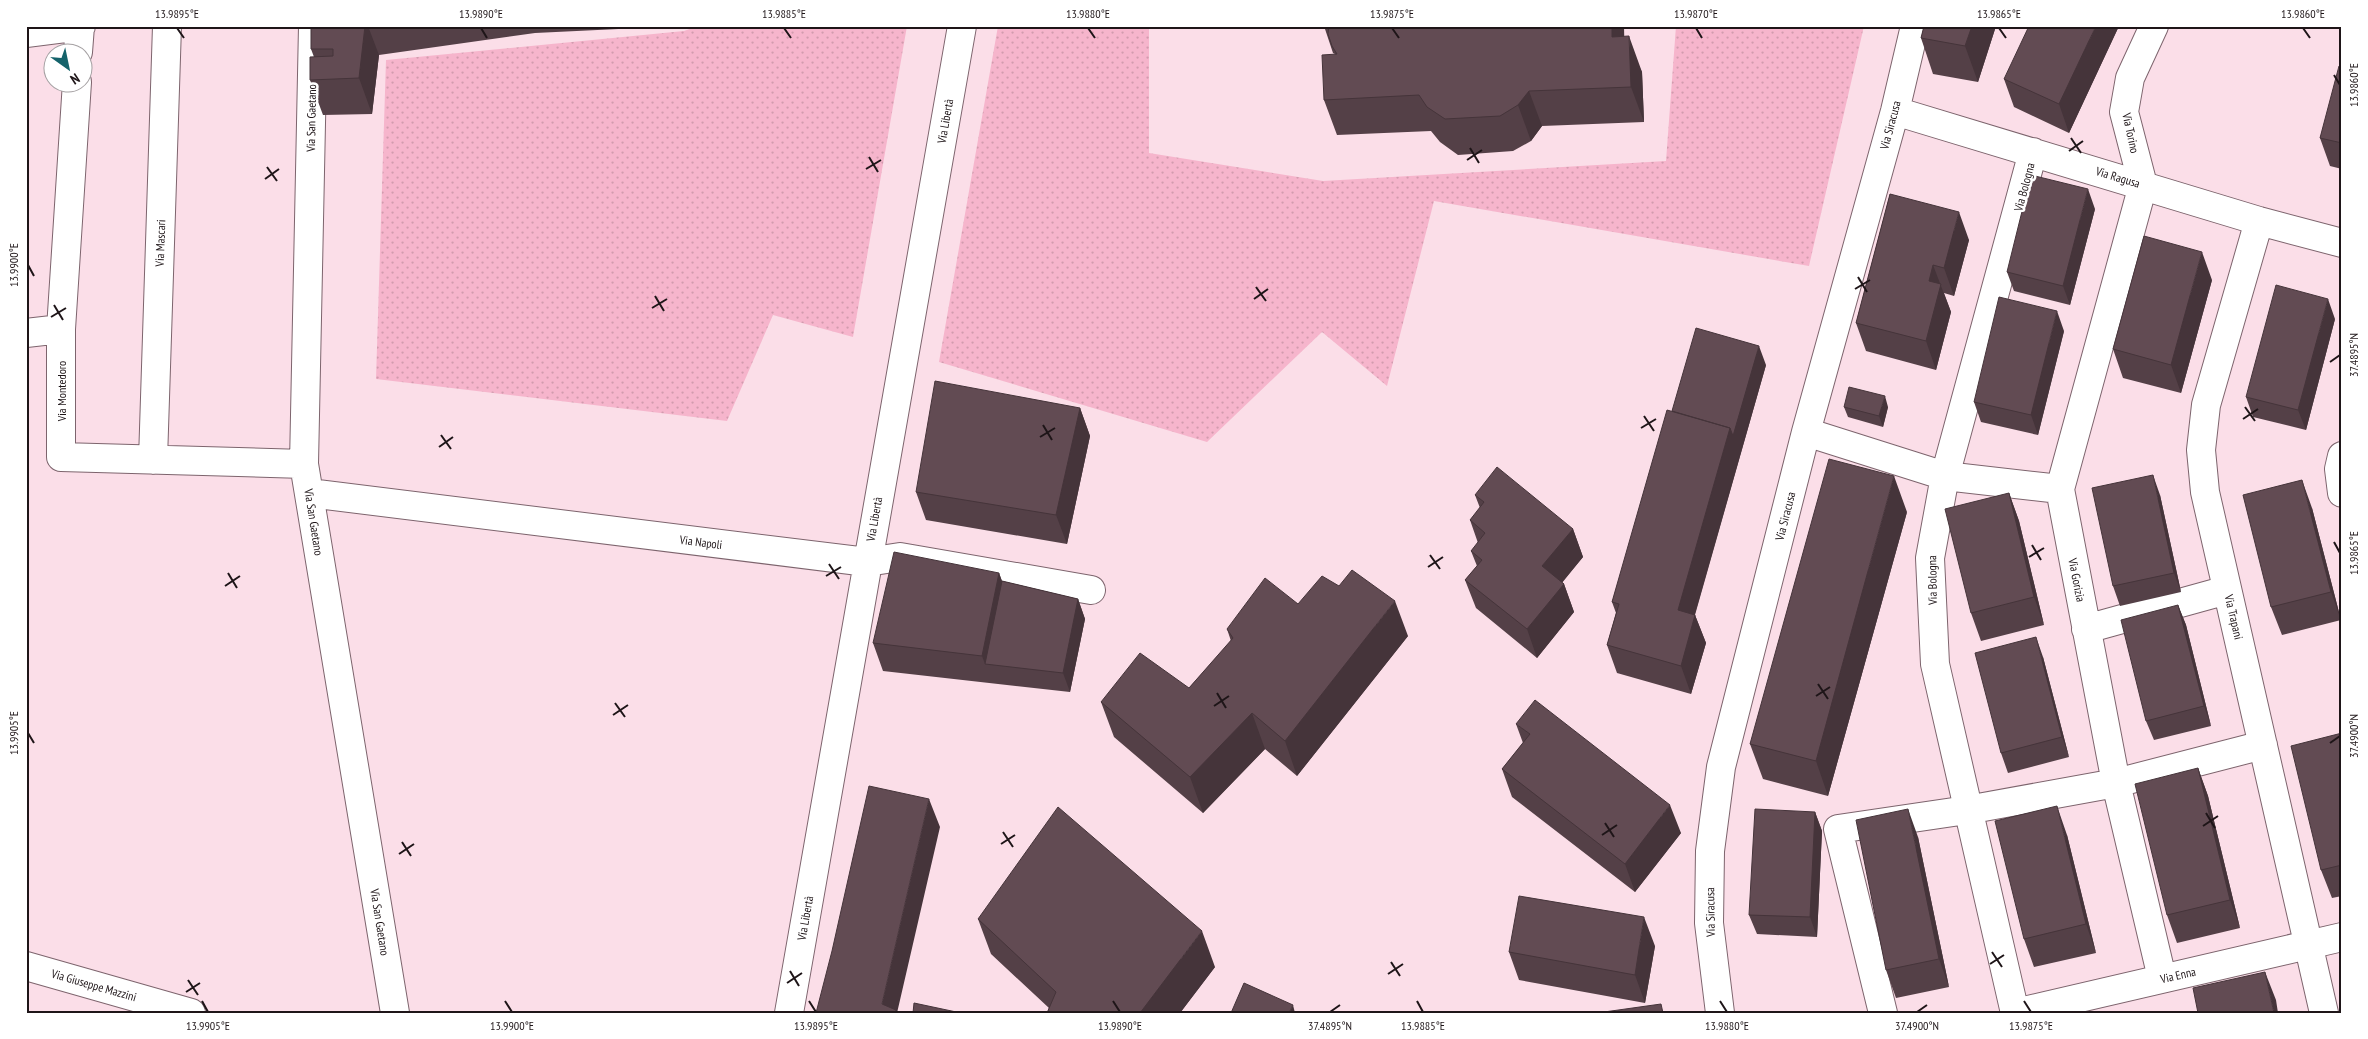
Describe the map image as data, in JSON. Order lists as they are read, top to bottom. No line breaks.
{"streets":{"street":["Via San Gaetano","Via Libertà","Via Siracusa","Via Torino","Via Ragusa","Via Bologna","Via Mascari","Via Montedoro","Via Napoli","Via Gorizia","Via Trapani","Via Enna","Via Giuseppe Mazzini"]},"crossings":[["Via San Gaetano","Via Montedoro"],["Via San Gaetano","Via Napoli"],["Via Libertà","Via Napoli"],["Via Siracusa","Via Ragusa"],["Via Torino","Via Ragusa"],["Via Torino","Via Gorizia"],["Via Ragusa","Via Bologna"],["Via Ragusa","Via Gorizia"],["Via Ragusa","Via Trapani"],["Via Bologna","Via Enna"],["Via Mascari","Via Montedoro"],["Via Gorizia","Via Enna"],["Via Trapani","Via Enna"]],"north":"bottom right","coordinates":["13.9895°E","13.9890°E","13.9885°E","13.9880°E","13.9875°E","13.9870°E","13.9865°E","13.9860°E","13.9900°E","37.4895°N","13.9905°E","37.4900°N"]}
